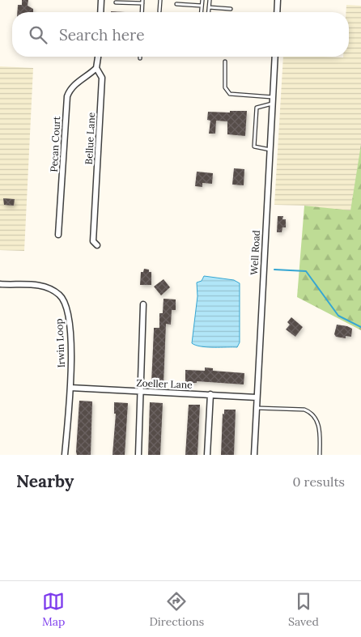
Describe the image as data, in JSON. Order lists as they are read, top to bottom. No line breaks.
{"streets":{"street":["Bellue Lane","Pecan Court","Well Road","Irwin Loop","Zoeller Lane"]},"crossings":[["Bellue Lane","Pecan Court"],["Well Road","Zoeller Lane"],["Irwin Loop","Zoeller Lane"]],"page":{"search":"Search here","heading":["Nearby","0 results"],"nav":["Map","Directions","Saved"]}}
